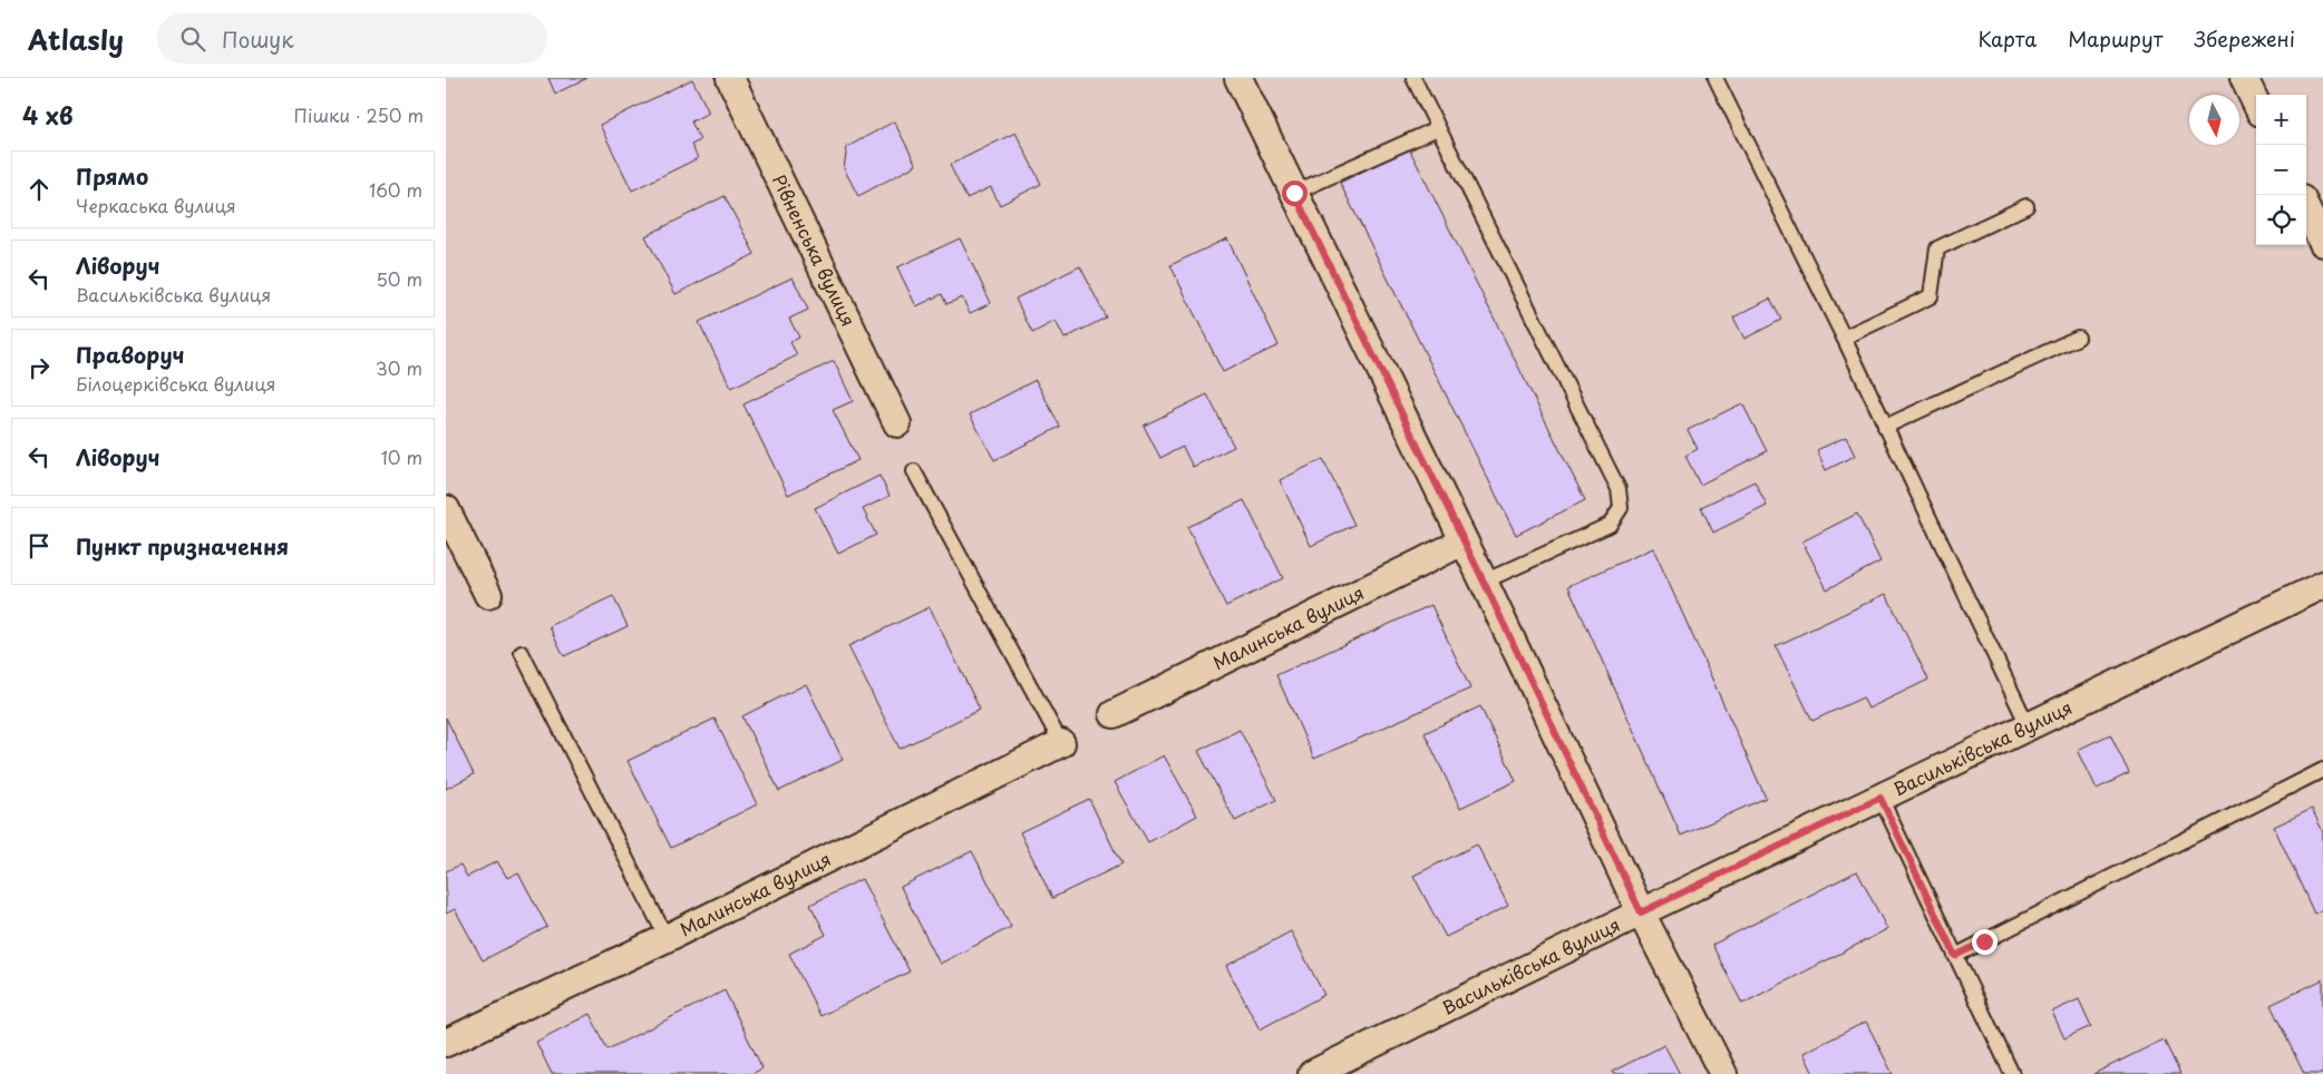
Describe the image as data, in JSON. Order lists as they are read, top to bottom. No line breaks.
{"streets":{"street":["Рівненська вулиця","Малинська вулиця","Васильківська вулиця"]},"north":"bottom","page":{"header":"Atlasly","search":"Пошук","nav":["Карта","Маршрут","Збережені"],"heading":["4 хв","Пішки · 250 m"],"map_buttons":["+","−"],"list":[["Прямо","Черкаська вулиця","160 m"],["Ліворуч","Васильківська вулиця","50 m"],["Праворуч","Білоцерківська вулиця","30 m"],["Ліворуч","10 m"],"Пункт призначення"]}}
